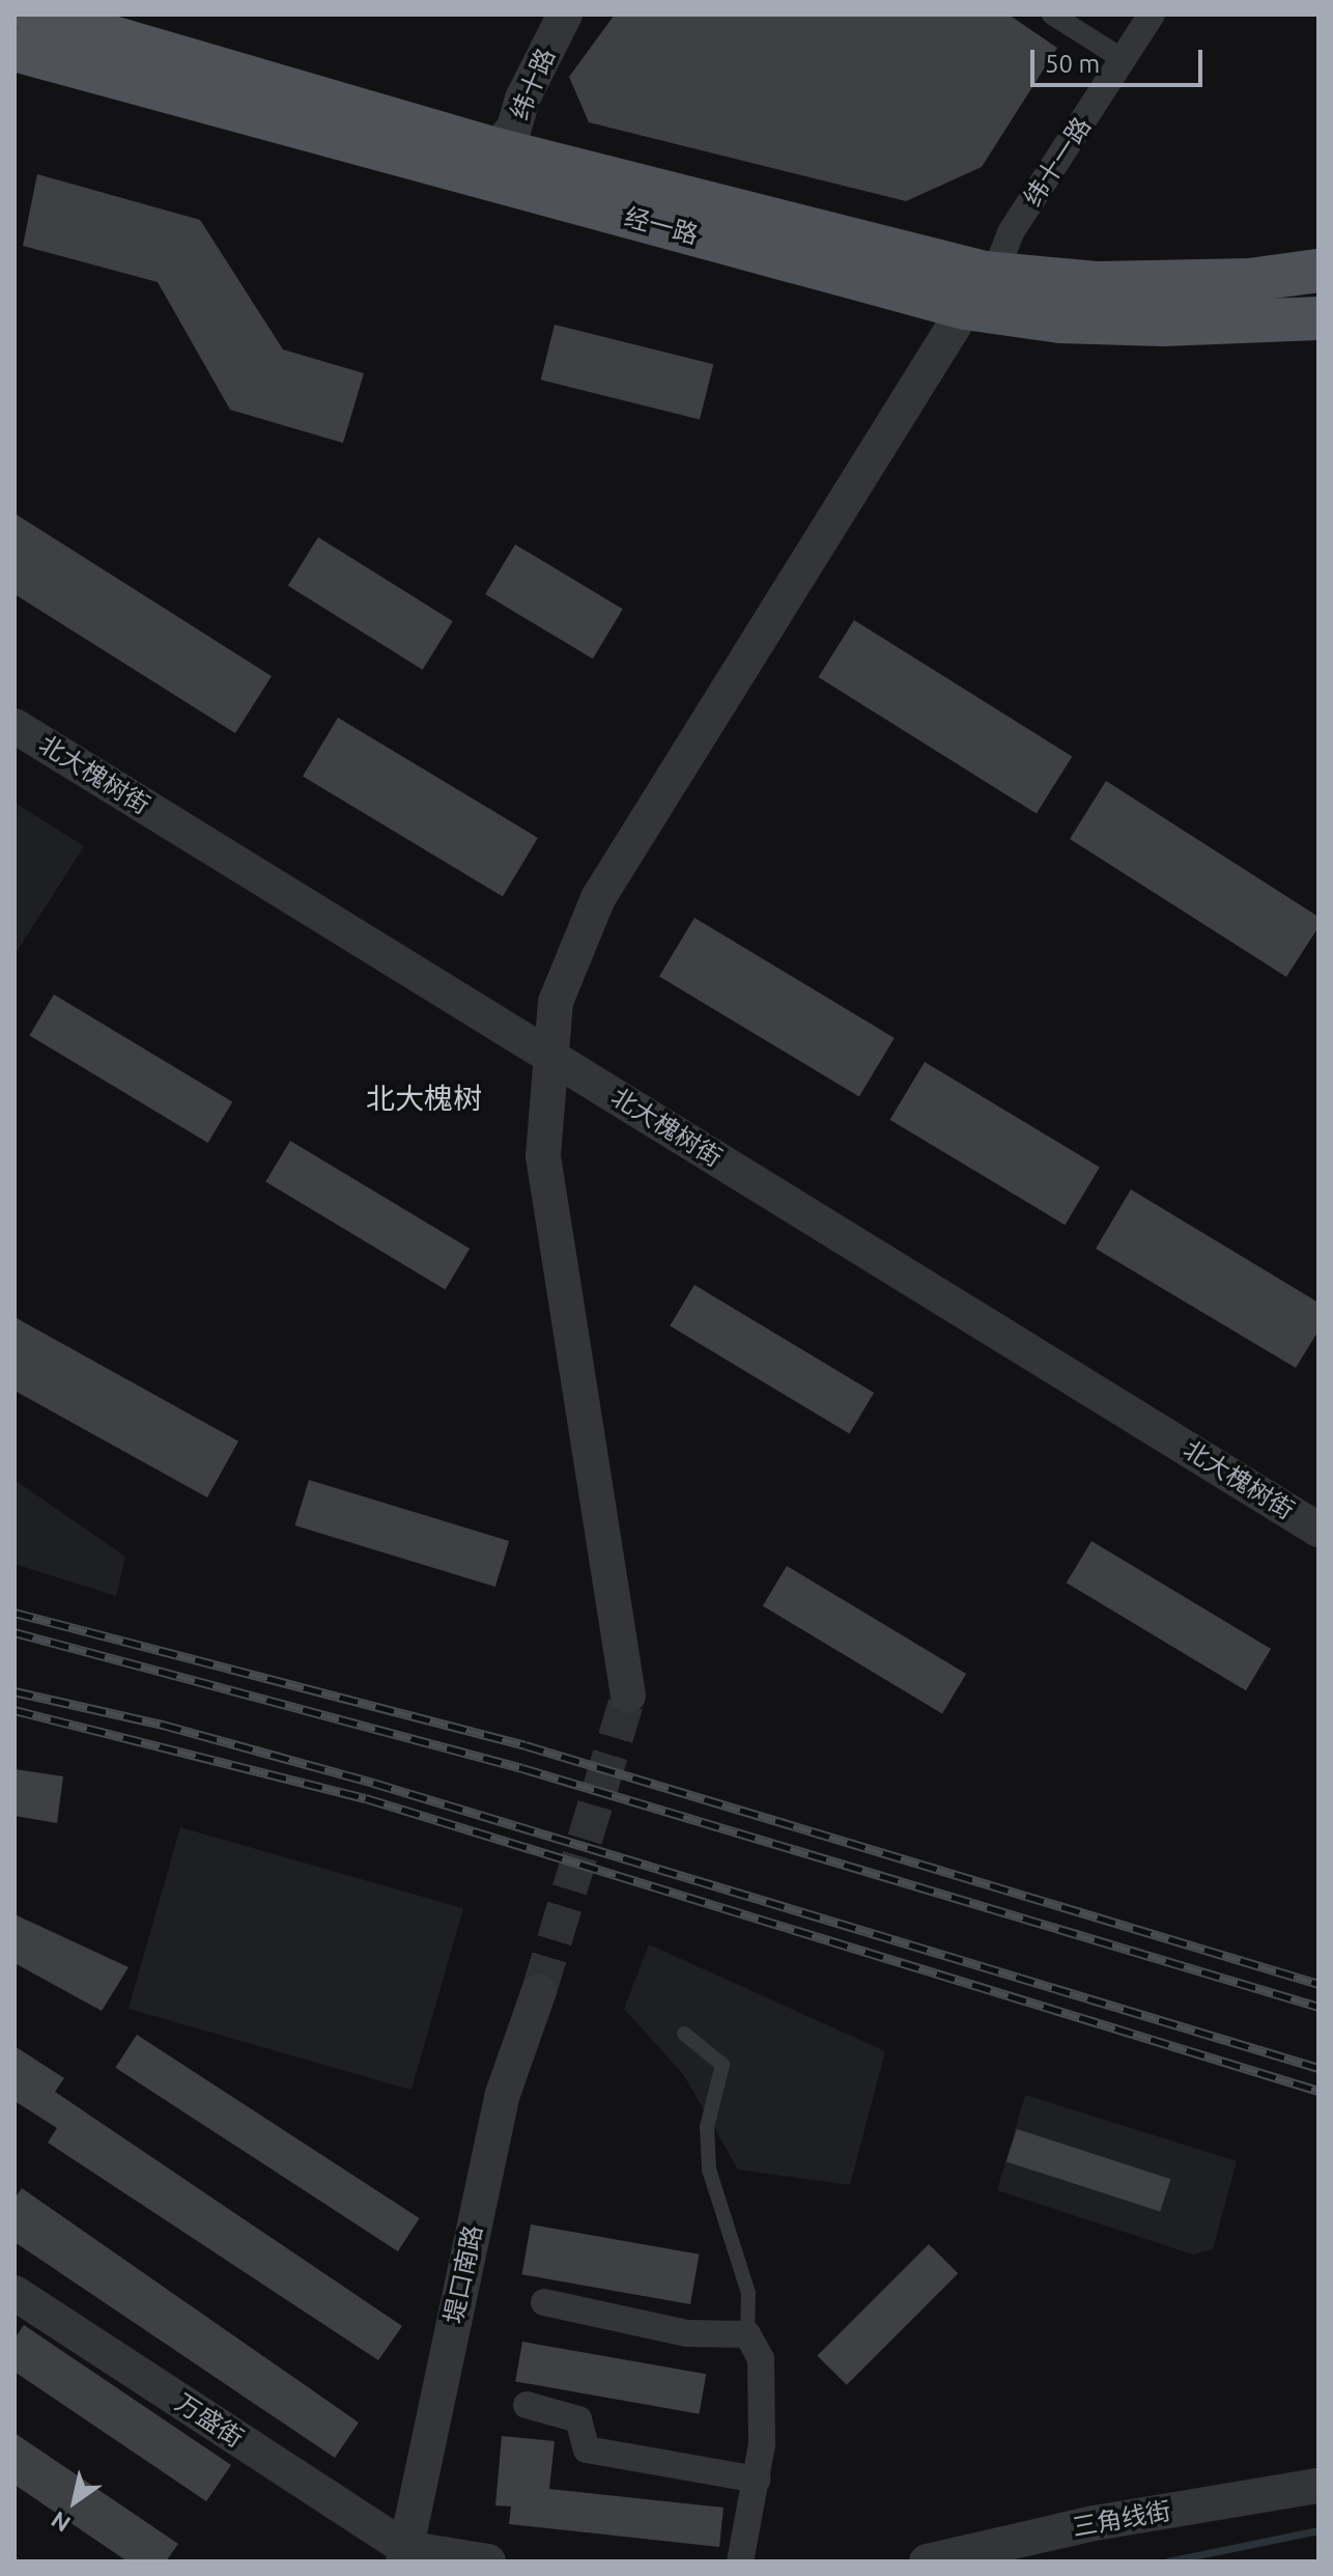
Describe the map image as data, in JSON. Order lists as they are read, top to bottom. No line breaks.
{"streets":{"main road":["经一路"],"street":["纬十路","纬十一路","北大槐树街","堤口南路","万盛街","三角线街"]},"crossings":[["纬十路","经一路"],["纬十一路","经一路"],["堤口南路","万盛街"]],"districts":["北大槐树"],"scale_bar":"50 m","north":"bottom left"}
